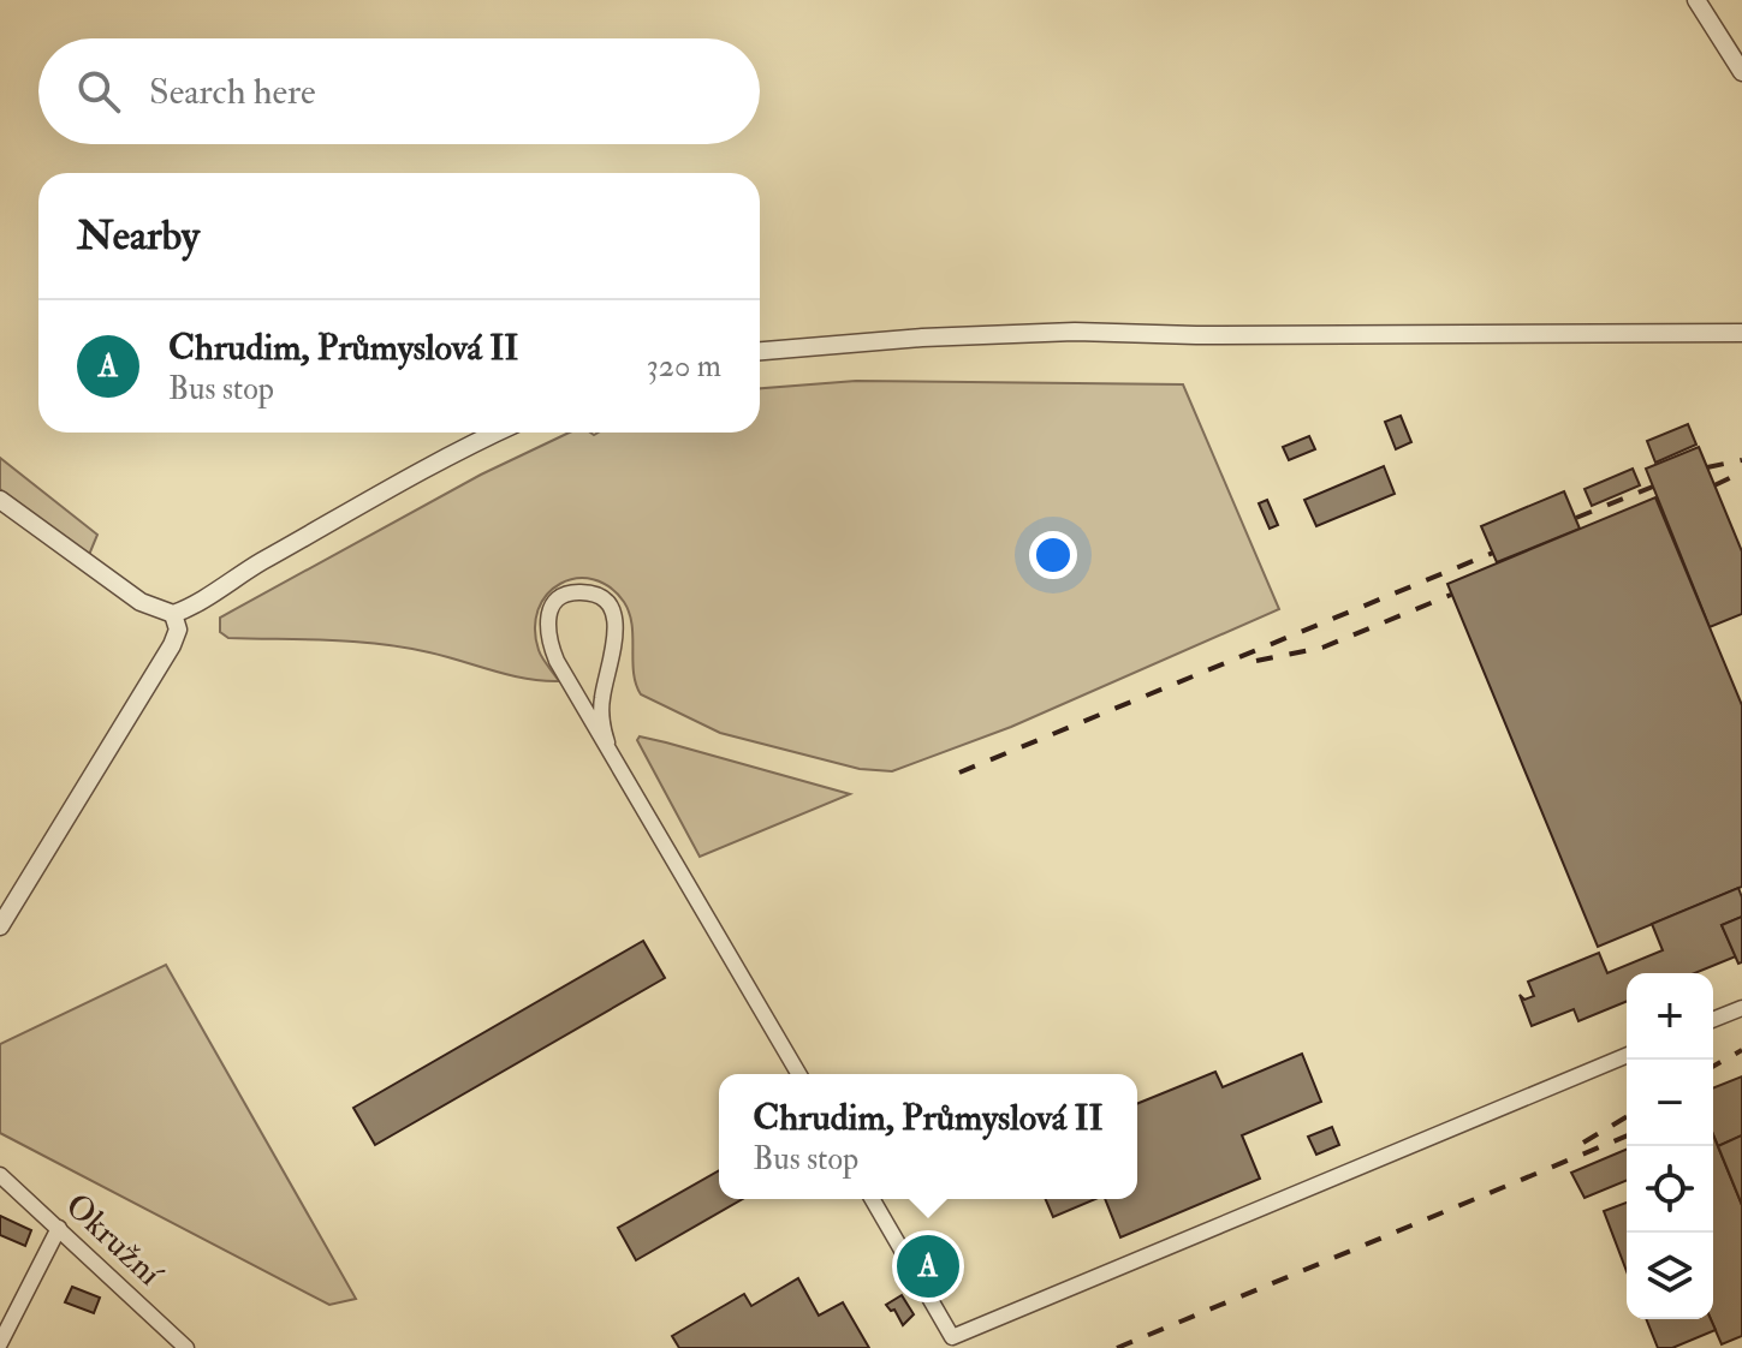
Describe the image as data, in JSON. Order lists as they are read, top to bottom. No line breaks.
{"streets":{"street":["Okružní"]},"page":{"search":"Search here","heading":"Nearby","list":[{"mark":"A","name":"Chrudim, Průmyslová II","note":"Bus stop","value":"320 m"}],"map_buttons":["+","−"],"popup":["Chrudim, Průmyslová II","Bus stop"],"pins":"A"}}
